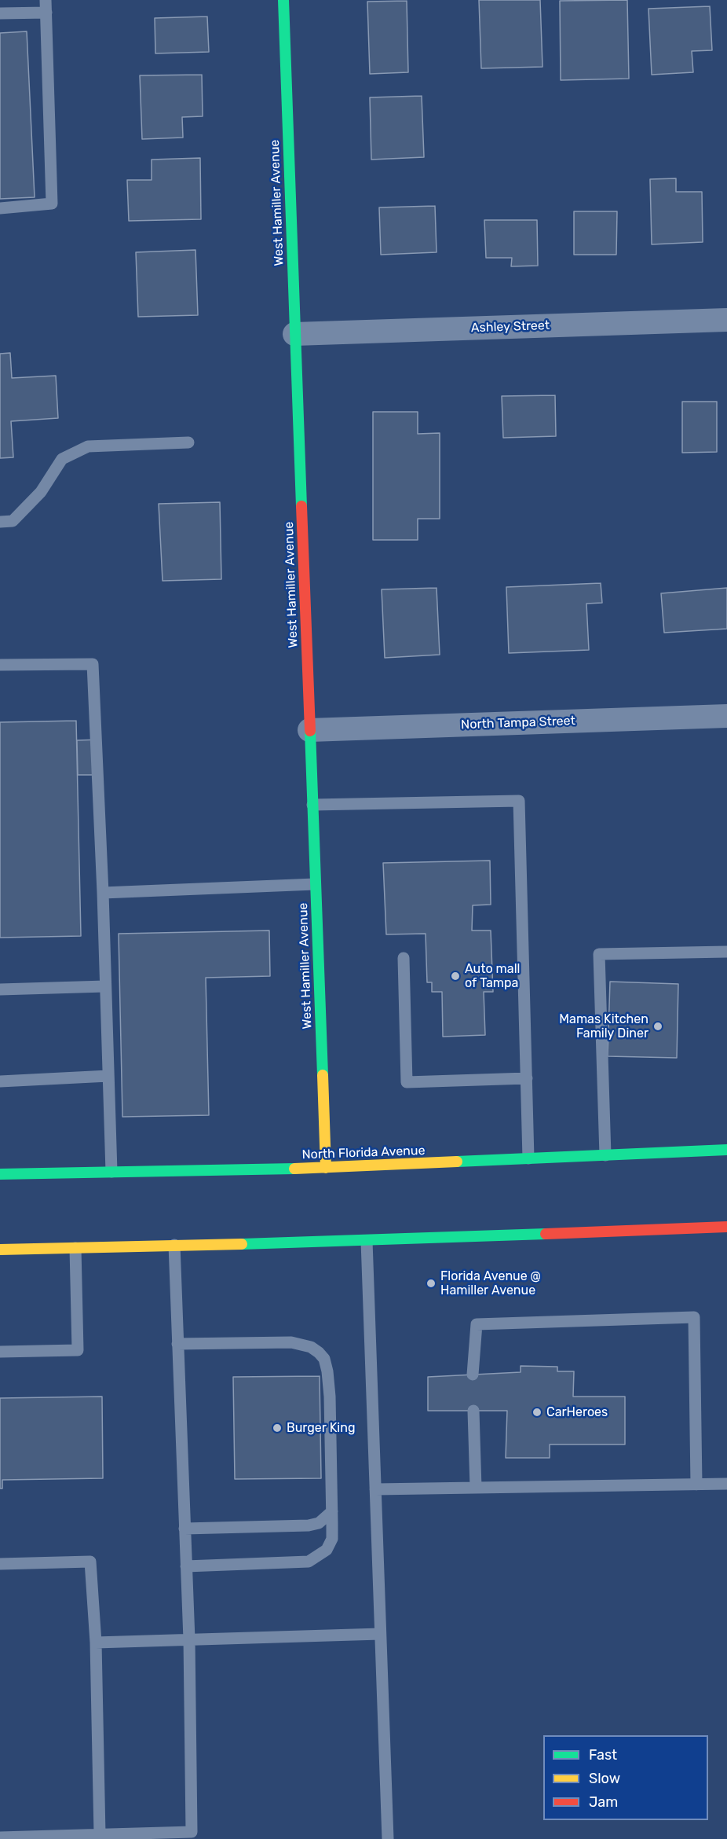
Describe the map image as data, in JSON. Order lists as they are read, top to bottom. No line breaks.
{"streets":{"main road":["West Hamiller Avenue","North Florida Avenue"],"street":["Ashley Street","North Tampa Street"]},"crossings":[["West Hamiller Avenue","Ashley Street"],["West Hamiller Avenue","North Tampa Street"],["West Hamiller Avenue","North Florida Avenue"]],"places":["Auto mall of Tampa","Mamas Kitchen Family Diner","Florida Avenue @ Hamiller Avenue","CarHeroes","Burger King"],"legend":["Fast","Slow","Jam"]}
